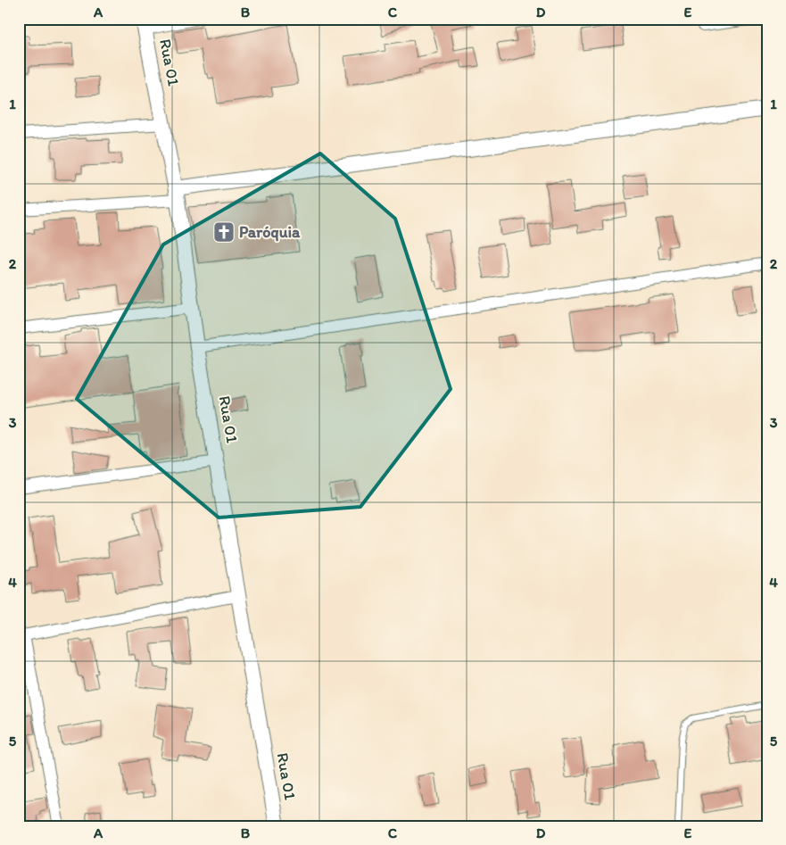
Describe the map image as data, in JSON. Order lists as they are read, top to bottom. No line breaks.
{"streets":{"street":["Rua 01"]},"places":{"church":["Paróquia"]},"grid":{"columns":["A","B","C","D","E"],"rows":["1","2","3","4","5"]}}
